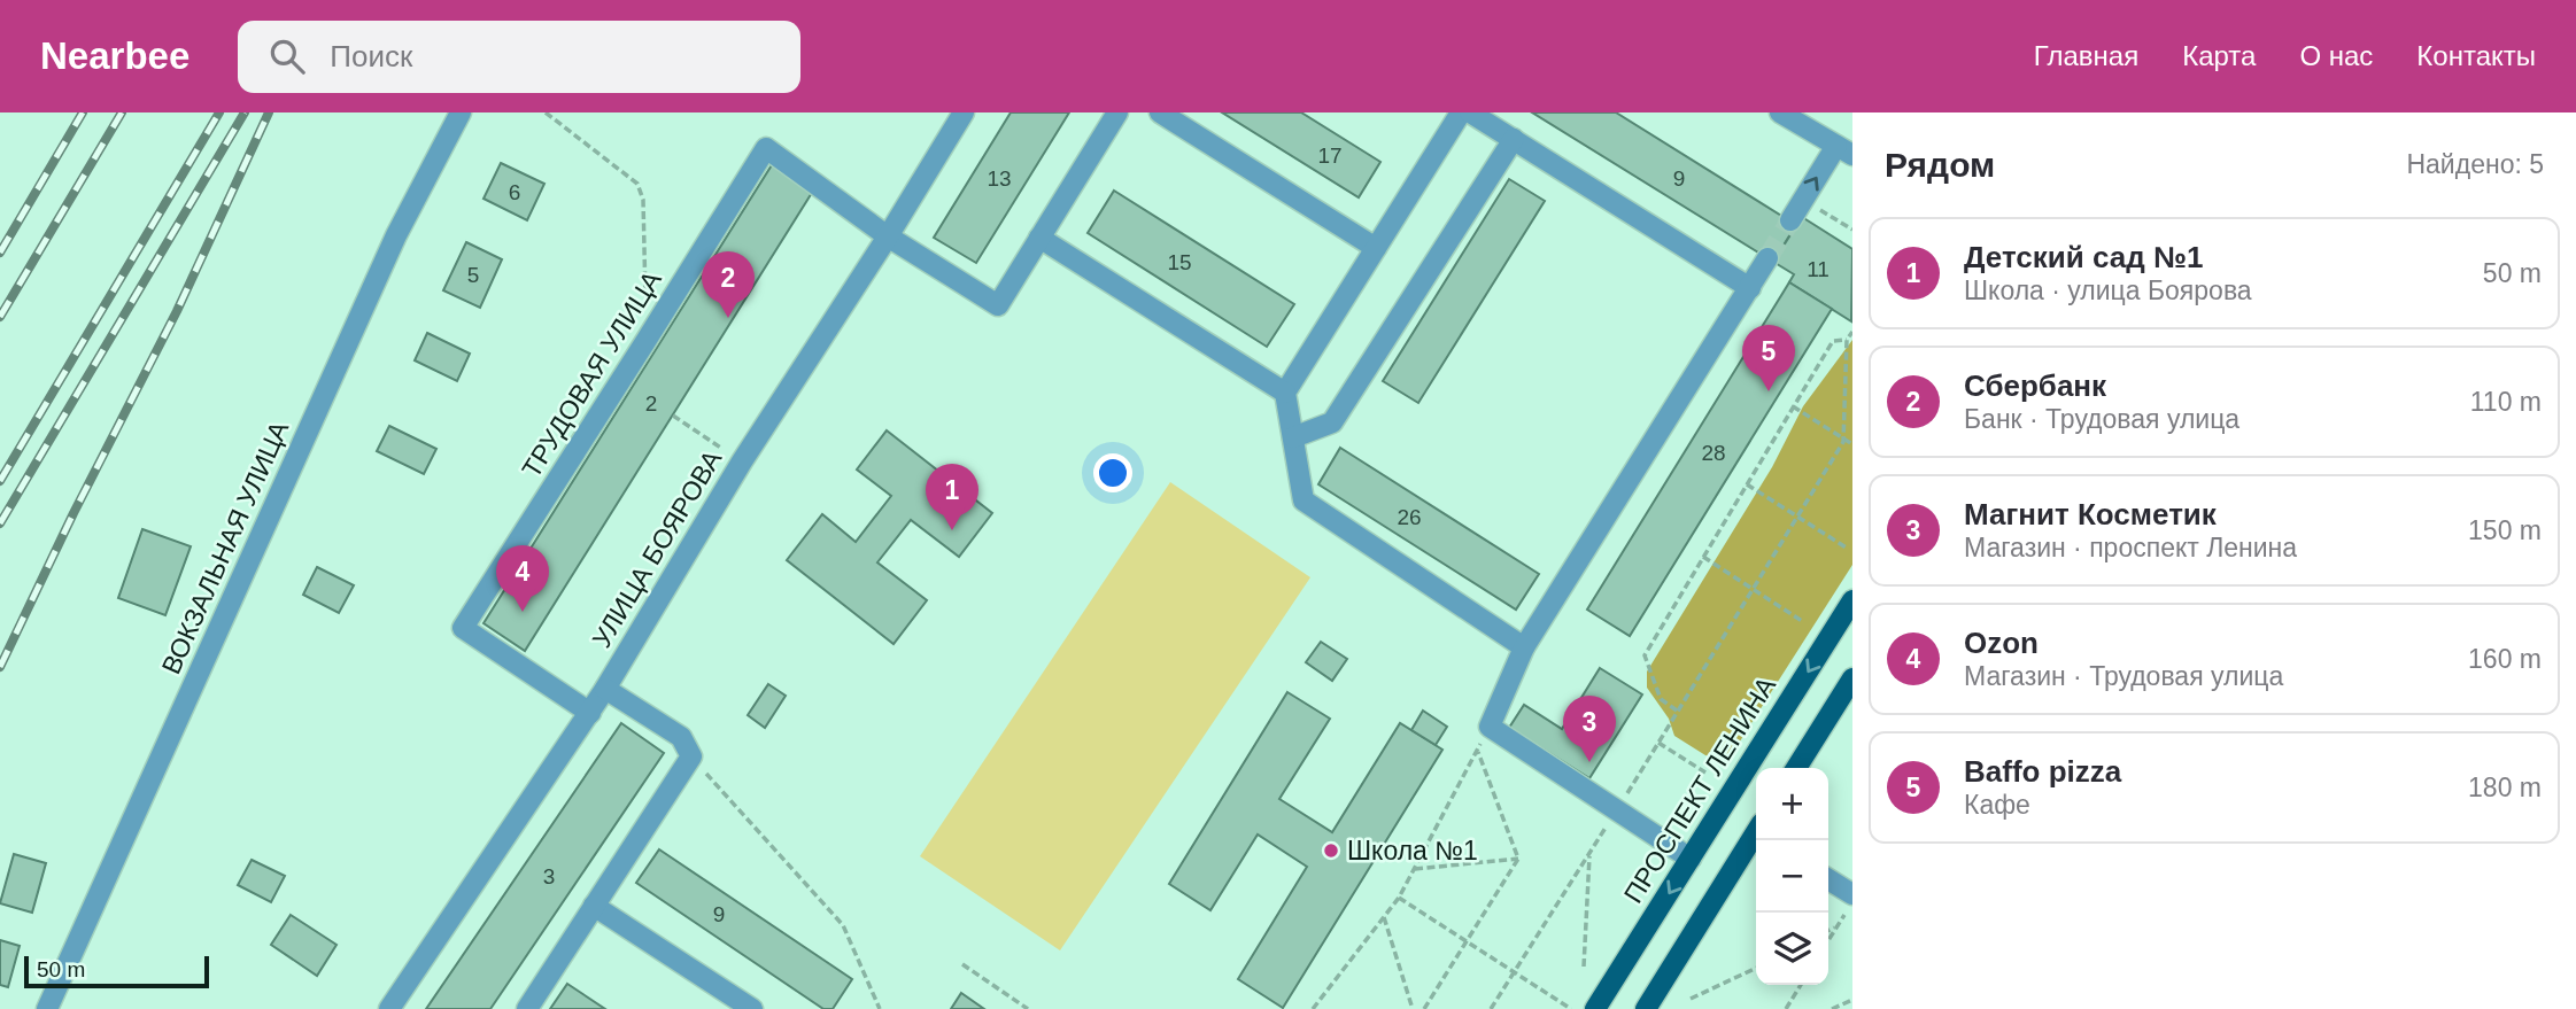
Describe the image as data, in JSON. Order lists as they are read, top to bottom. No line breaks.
{"streets":{"main road":["ПРОСПЕКТ ЛЕНИНА"],"street":["ТРУДОВАЯ УЛИЦА","ВОКЗАЛЬНАЯ УЛИЦА","УЛИЦА БОЯРОВА"]},"crossings":[["ТРУДОВАЯ УЛИЦА","УЛИЦА БОЯРОВА"]],"places":["Школа №1"],"house_numbers":["17","13","9","6","15","11","5","2","28","26","3","9"],"scale_bar":"50 m","page":{"header":"Nearbee","search":"Поиск","nav":["Главная","Карта","О нас","Контакты"],"heading":["Рядом","Найдено: 5"],"list":[{"mark":"1","name":"Детский сад №1","note":"Школа · улица Боярова","value":"50 m"},{"mark":"2","name":"Сбербанк","note":"Банк · Трудовая улица","value":"110 m"},{"mark":"3","name":"Магнит Косметик","note":"Магазин · проспект Ленина","value":"150 m"},{"mark":"4","name":"Ozon","note":"Магазин · Трудовая улица","value":"160 m"},{"mark":"5","name":"Baffo pizza","note":"Кафе","value":"180 m"}],"pins":["2","5","1","4","3"],"map_buttons":["+","−"],"scale":"50 m"}}
